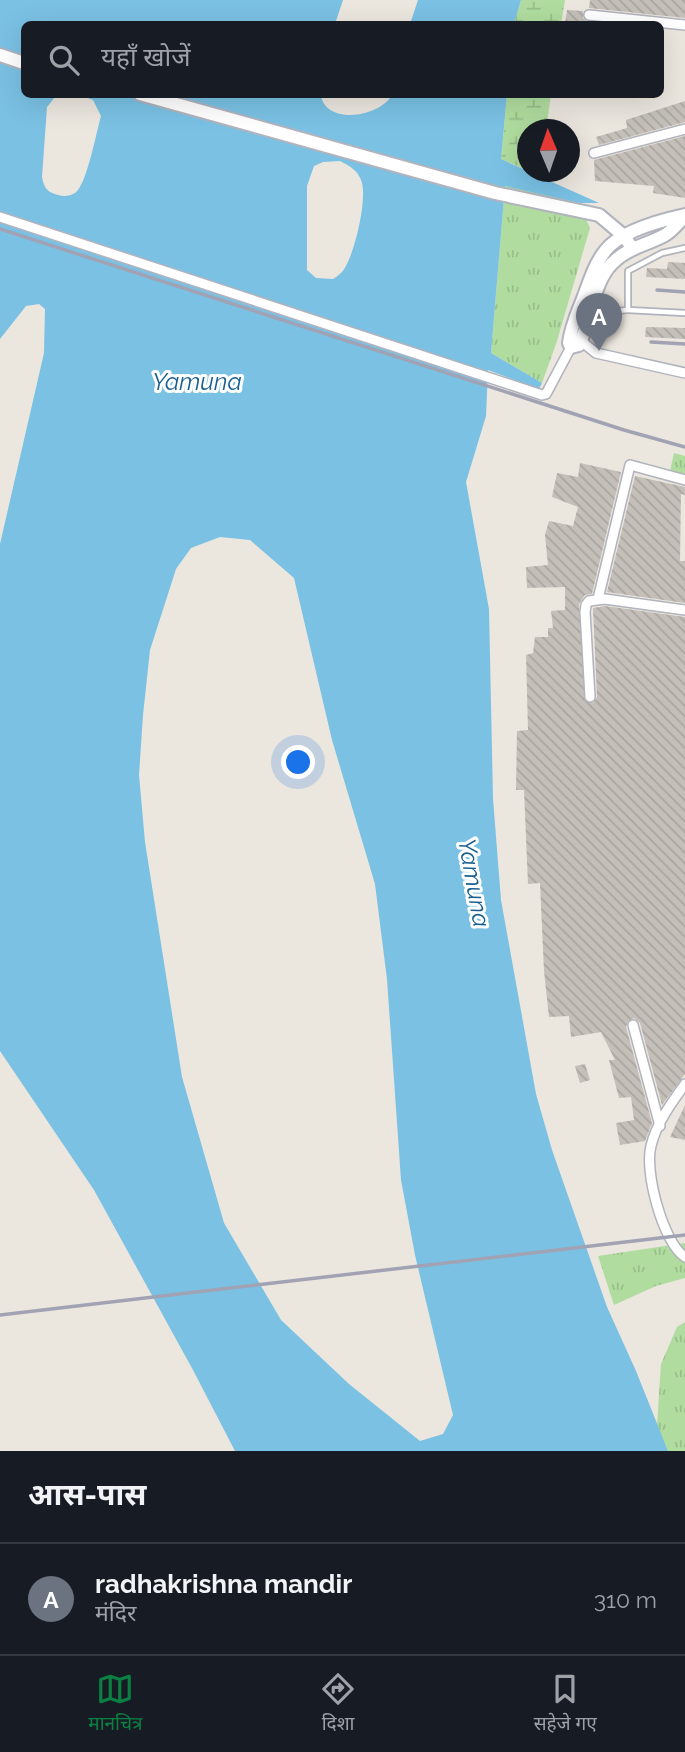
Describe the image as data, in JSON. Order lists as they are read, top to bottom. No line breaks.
{"water":["Yamuna"],"north":"top","page":{"search":"यहाँ खोजें","pins":"A","heading":"आस-पास","list":[{"mark":"A","name":"radhakrishna mandir","note":"मंदिर","value":"310 m"}],"nav":["मानचित्र","दिशा","सहेजे गए"]}}
